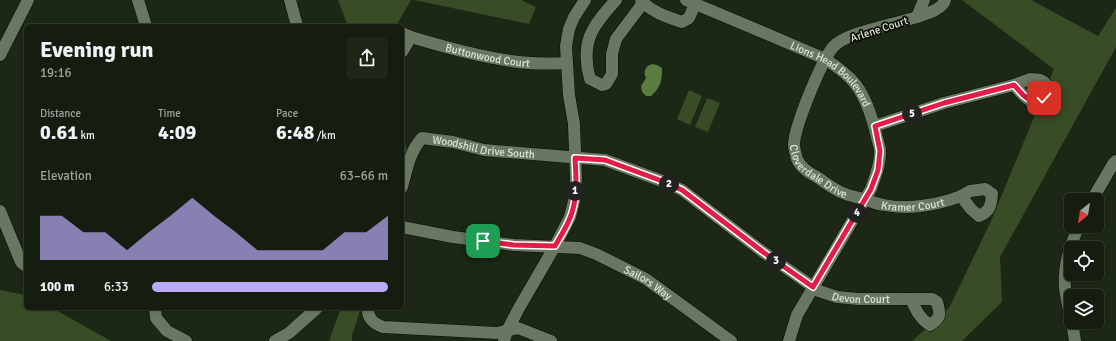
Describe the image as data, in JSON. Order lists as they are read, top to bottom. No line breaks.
{"streets":{"street":["Arlene Court","Buttonwood Court","Lions Head Boulevard","Woodshill Drive South","Cloverdale Drive","Kramer Court","Sailors Way","Devon Court"]},"crossings":[["Arlene Court","Lions Head Boulevard"],["Arlene Court","Cloverdale Drive"],["Lions Head Boulevard","Cloverdale Drive"],["Lions Head Boulevard","Kramer Court"],["Lions Head Boulevard","Devon Court"],["Woodshill Drive South","Devon Court"],["Cloverdale Drive","Kramer Court"]],"north":"bottom left","page":{"heading":["Evening run","19:16"],"stats":[["Distance","0.61 km"],["Time","4:09"],["Pace","6:48 /km"]],"pins":["5","2","1","4","3"],"chart":["Elevation","63–66 m"],"list":[{"name":"100 m","note":"6:33"}]}}
